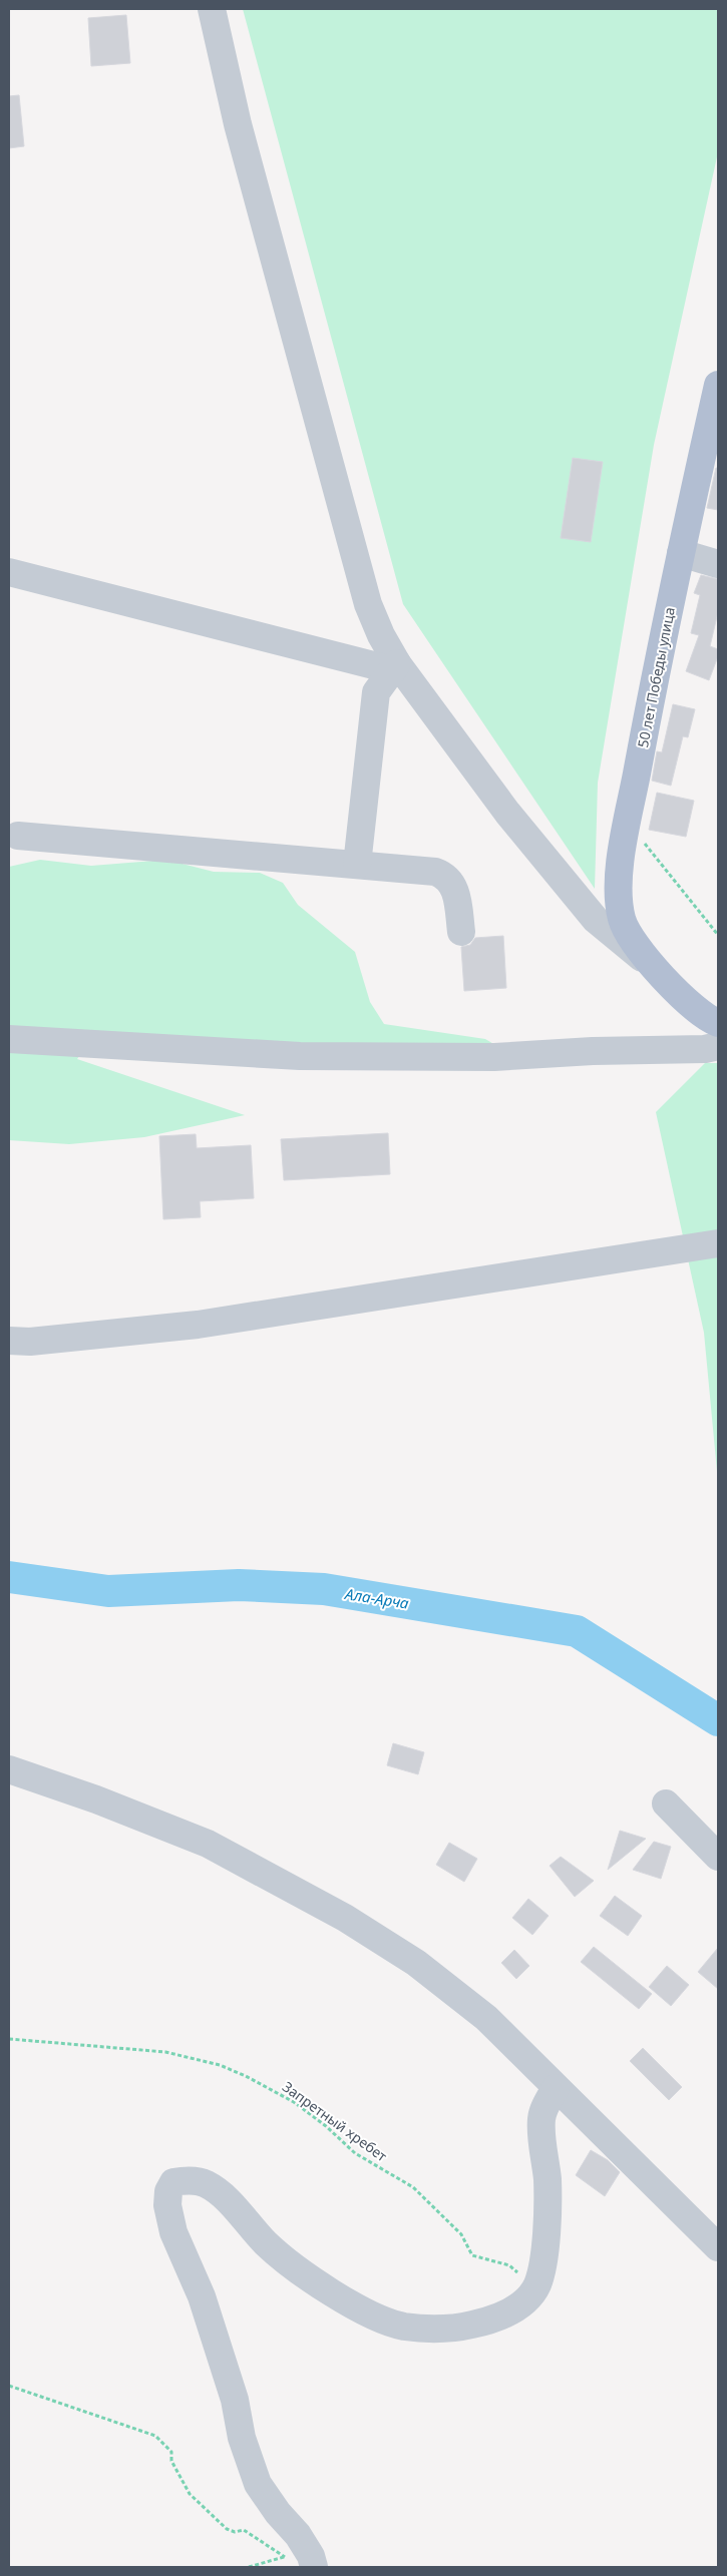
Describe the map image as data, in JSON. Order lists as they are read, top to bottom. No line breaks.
{"streets":{"main road":["50 лет Победы улица"],"path":["Запретный хребет"]},"water":["Ала-Арча"]}
